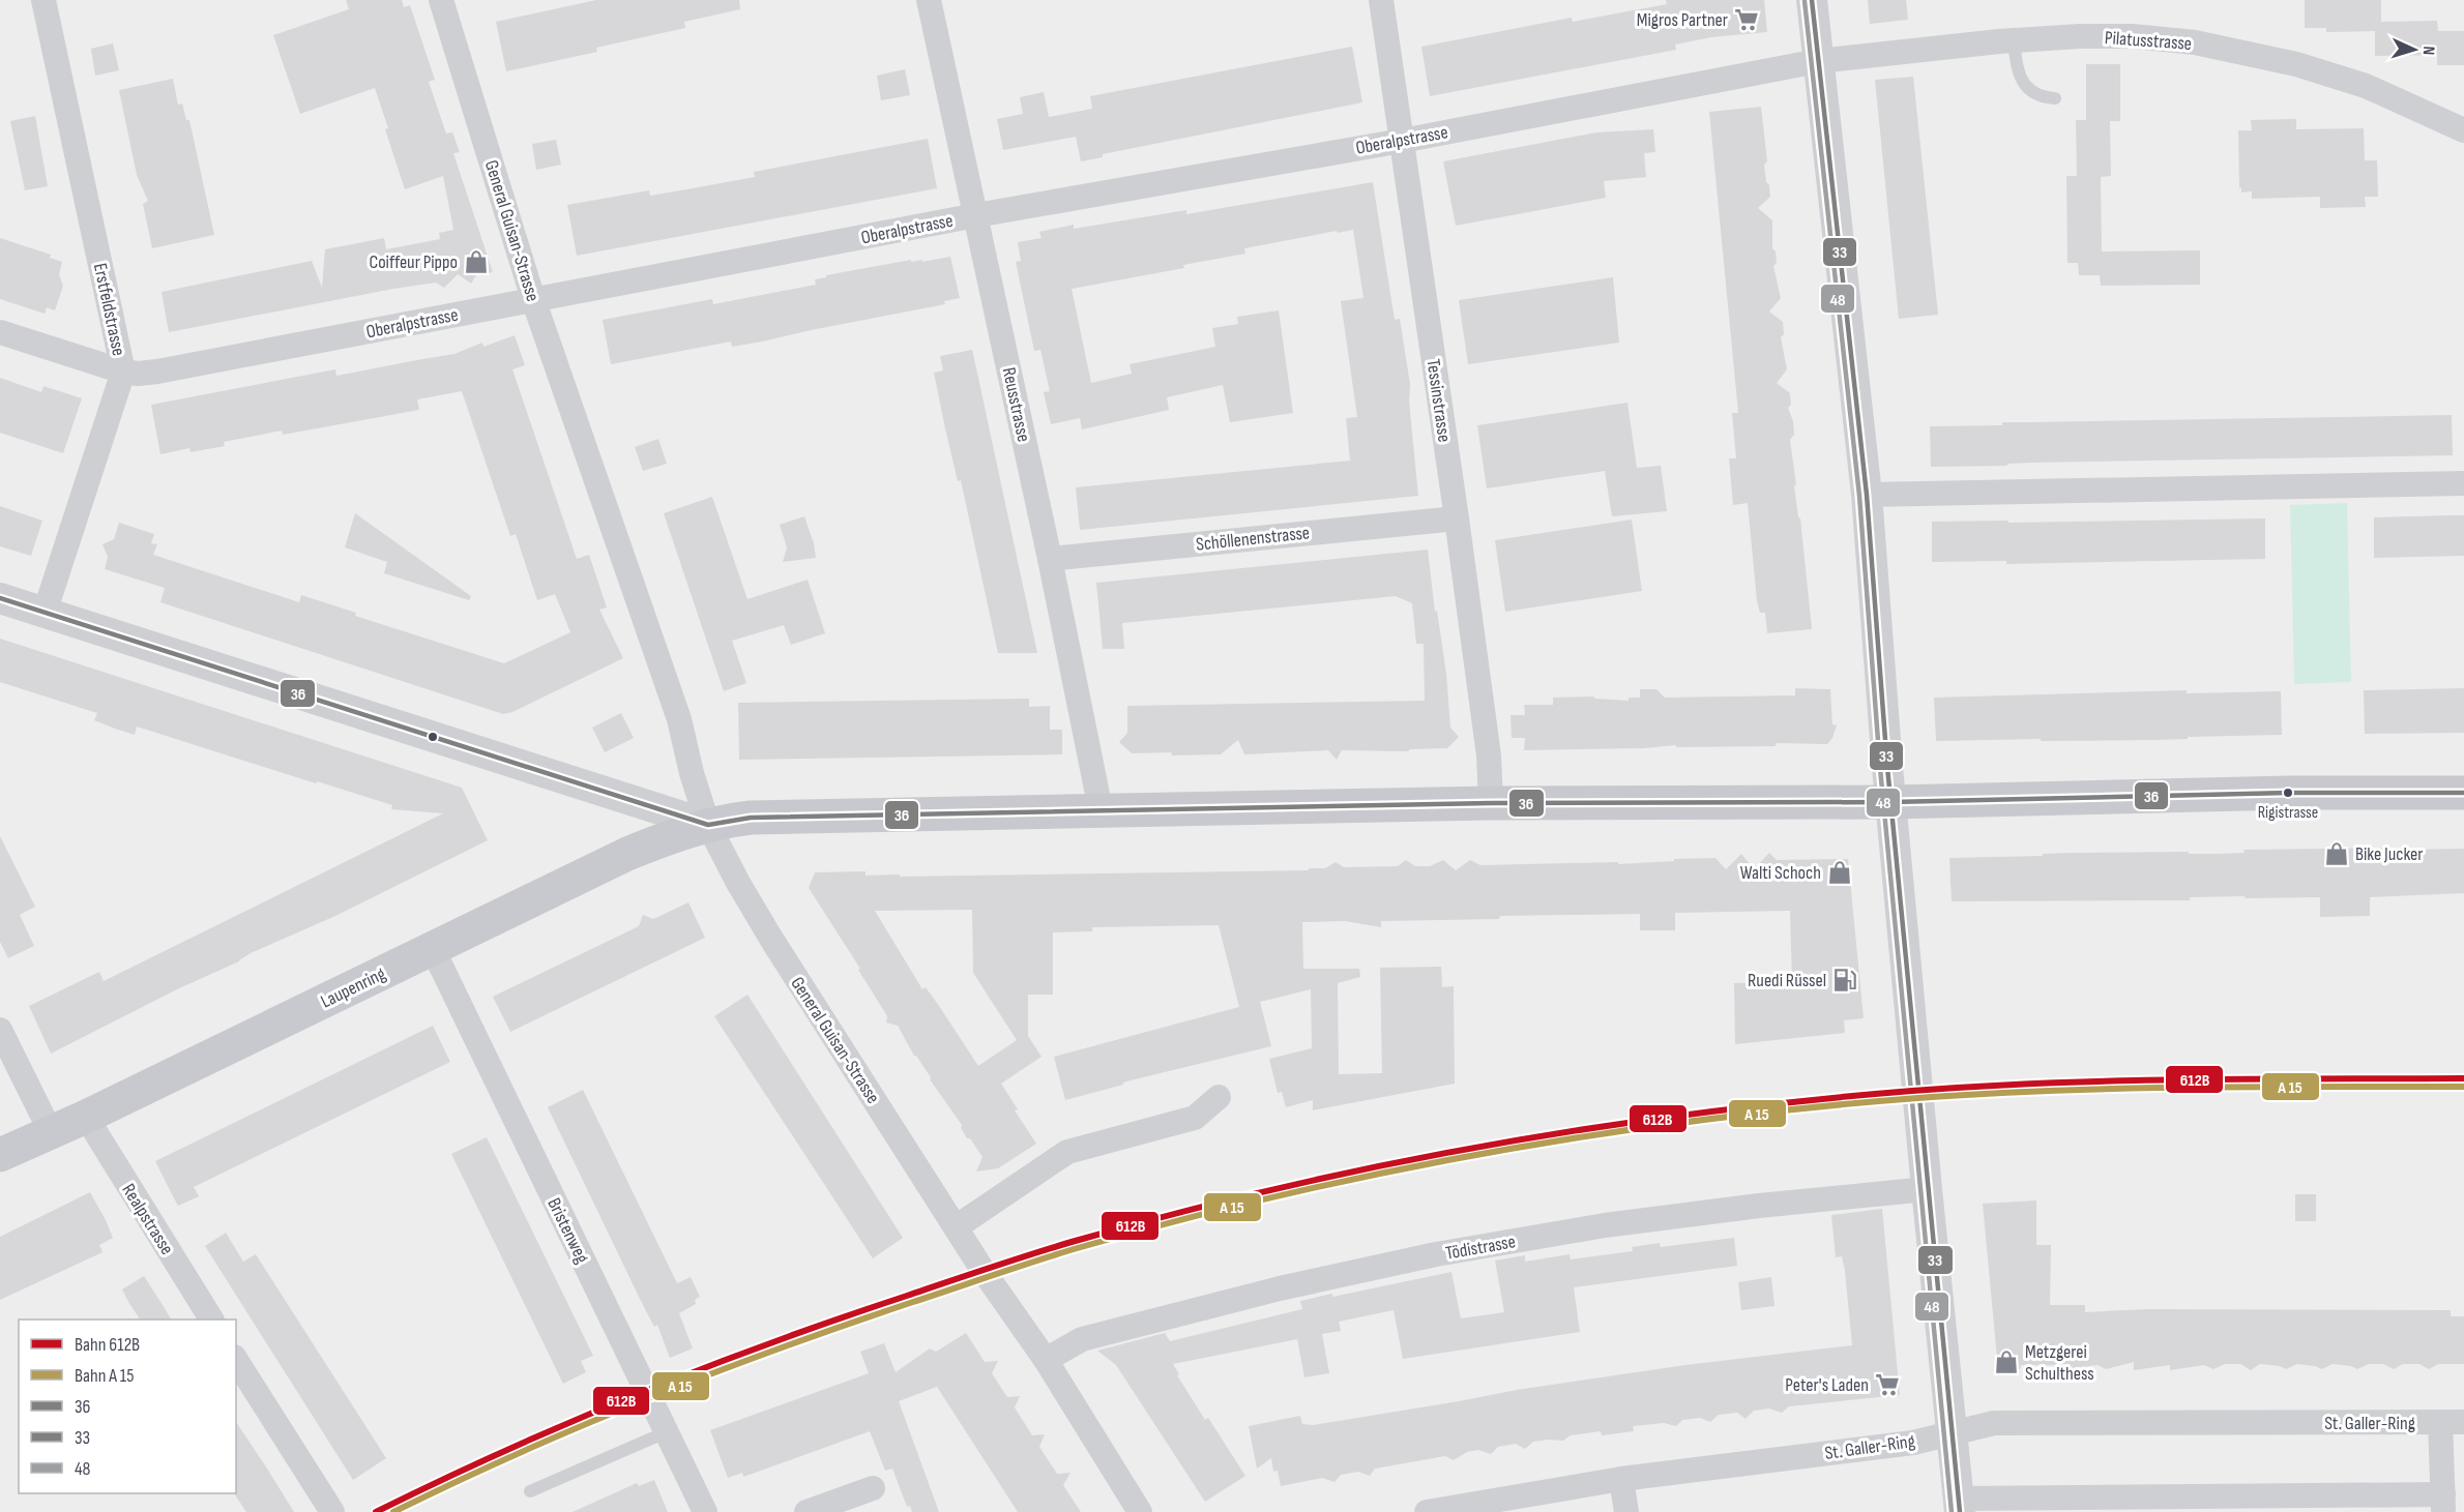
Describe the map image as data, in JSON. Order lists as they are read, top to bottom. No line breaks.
{"streets":{"main road":["Laupenring"],"street":["Pilatusstrasse","Oberalpstrasse","General Guisan-Strasse","Erstfeldstrasse","Tessinstrasse","Reusstrasse","Schöllenenstrasse","Realpstrasse","Bristenweg","Tödistrasse","St. Galler-Ring"]},"crossings":[["Pilatusstrasse","Oberalpstrasse"],["Oberalpstrasse","General Guisan-Strasse"],["Oberalpstrasse","Erstfeldstrasse"],["Oberalpstrasse","Tessinstrasse"],["Oberalpstrasse","Reusstrasse"],["General Guisan-Strasse","Laupenring"],["General Guisan-Strasse","Tödistrasse"],["Tessinstrasse","Schöllenenstrasse"],["Tessinstrasse","Laupenring"],["Reusstrasse","Schöllenenstrasse"],["Reusstrasse","Laupenring"],["Laupenring","Realpstrasse"],["Laupenring","Bristenweg"]],"places":{"supermarket":["Migros Partner","Peter's Laden"],"shop":["Coiffeur Pippo","Bike Jucker","Walti Schoch","Metzgerei Schulthess"],"other":["Rigistrasse"],"fuel station":["Ruedi Rüssel"]},"lines":["transit line 33","transit line 48","transit line 36","rail line 612B"],"legend":["Bahn 612B","Bahn A 15","36","33","48"],"north":"right"}
